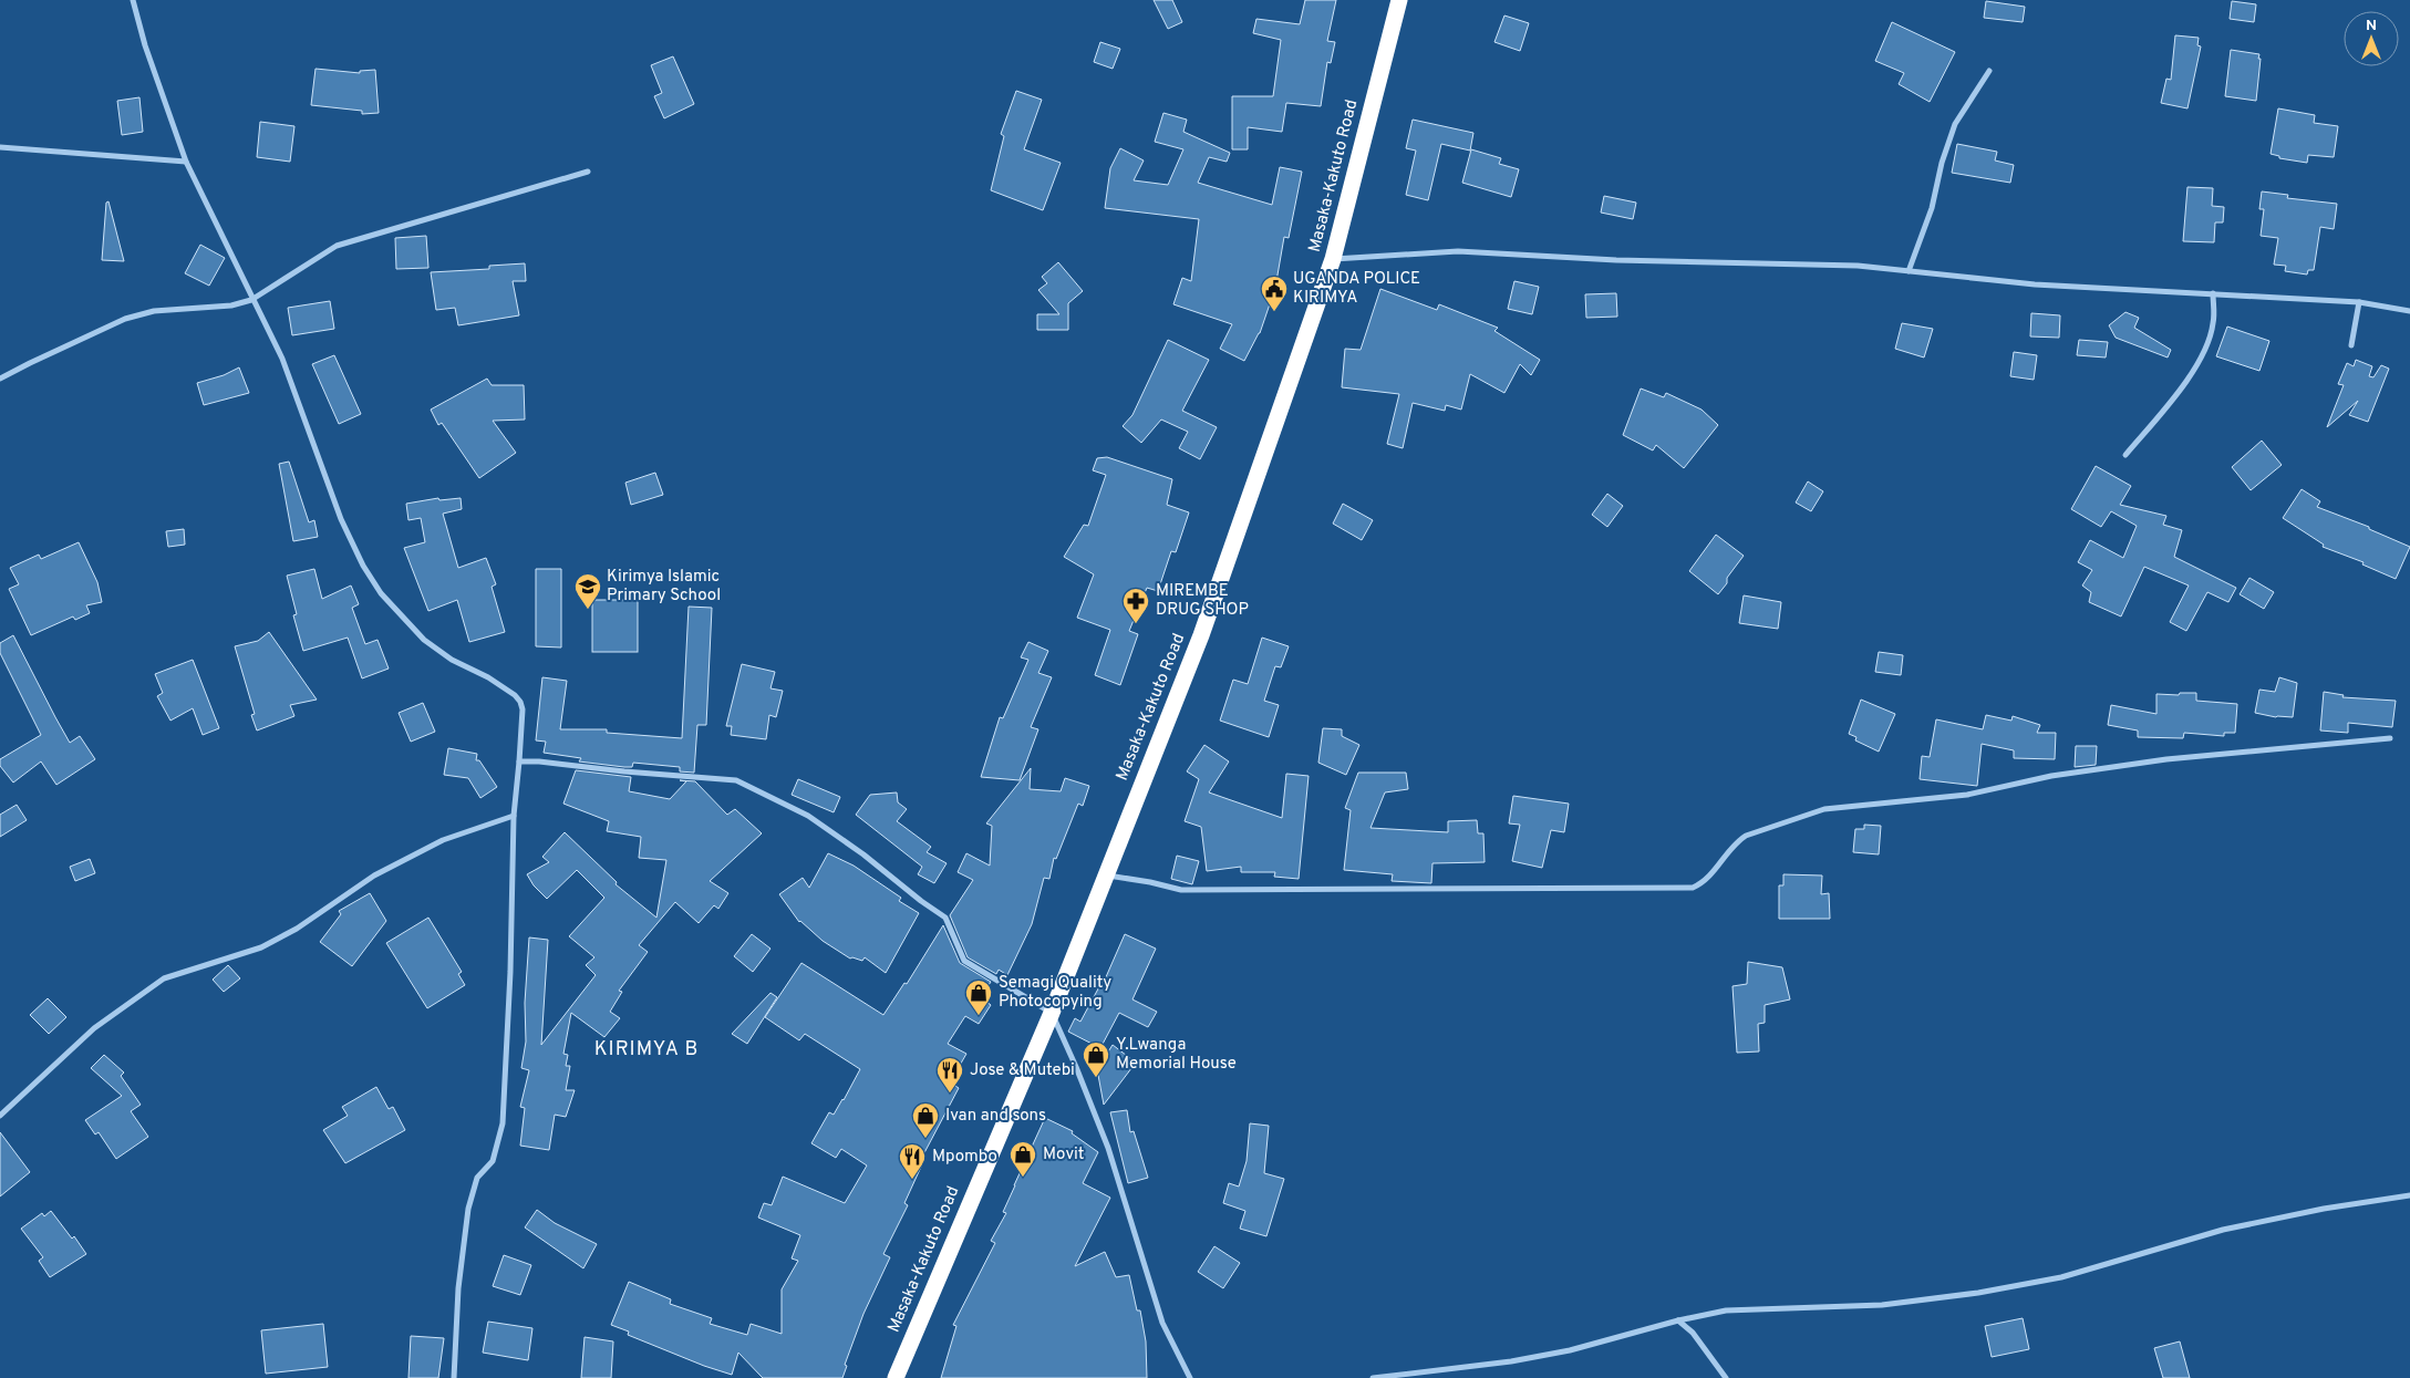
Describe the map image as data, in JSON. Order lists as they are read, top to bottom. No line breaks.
{"streets":{"highway":["Masaka-Kakuto Road"]},"districts":["KIRIMYA B"],"places":{"public building":["UGANDA POLICE KIRIMYA"],"school or university":["Kirimya Islamic Primary School"],"pharmacy":["MIREMBE DRUG SHOP"],"shop":["Semagi Quality Photocopying","Y.Lwanga Memorial House","Ivan and sons","Movit"],"restaurant":["Jose & Mutebi","Mpombo"]},"north":"top"}
